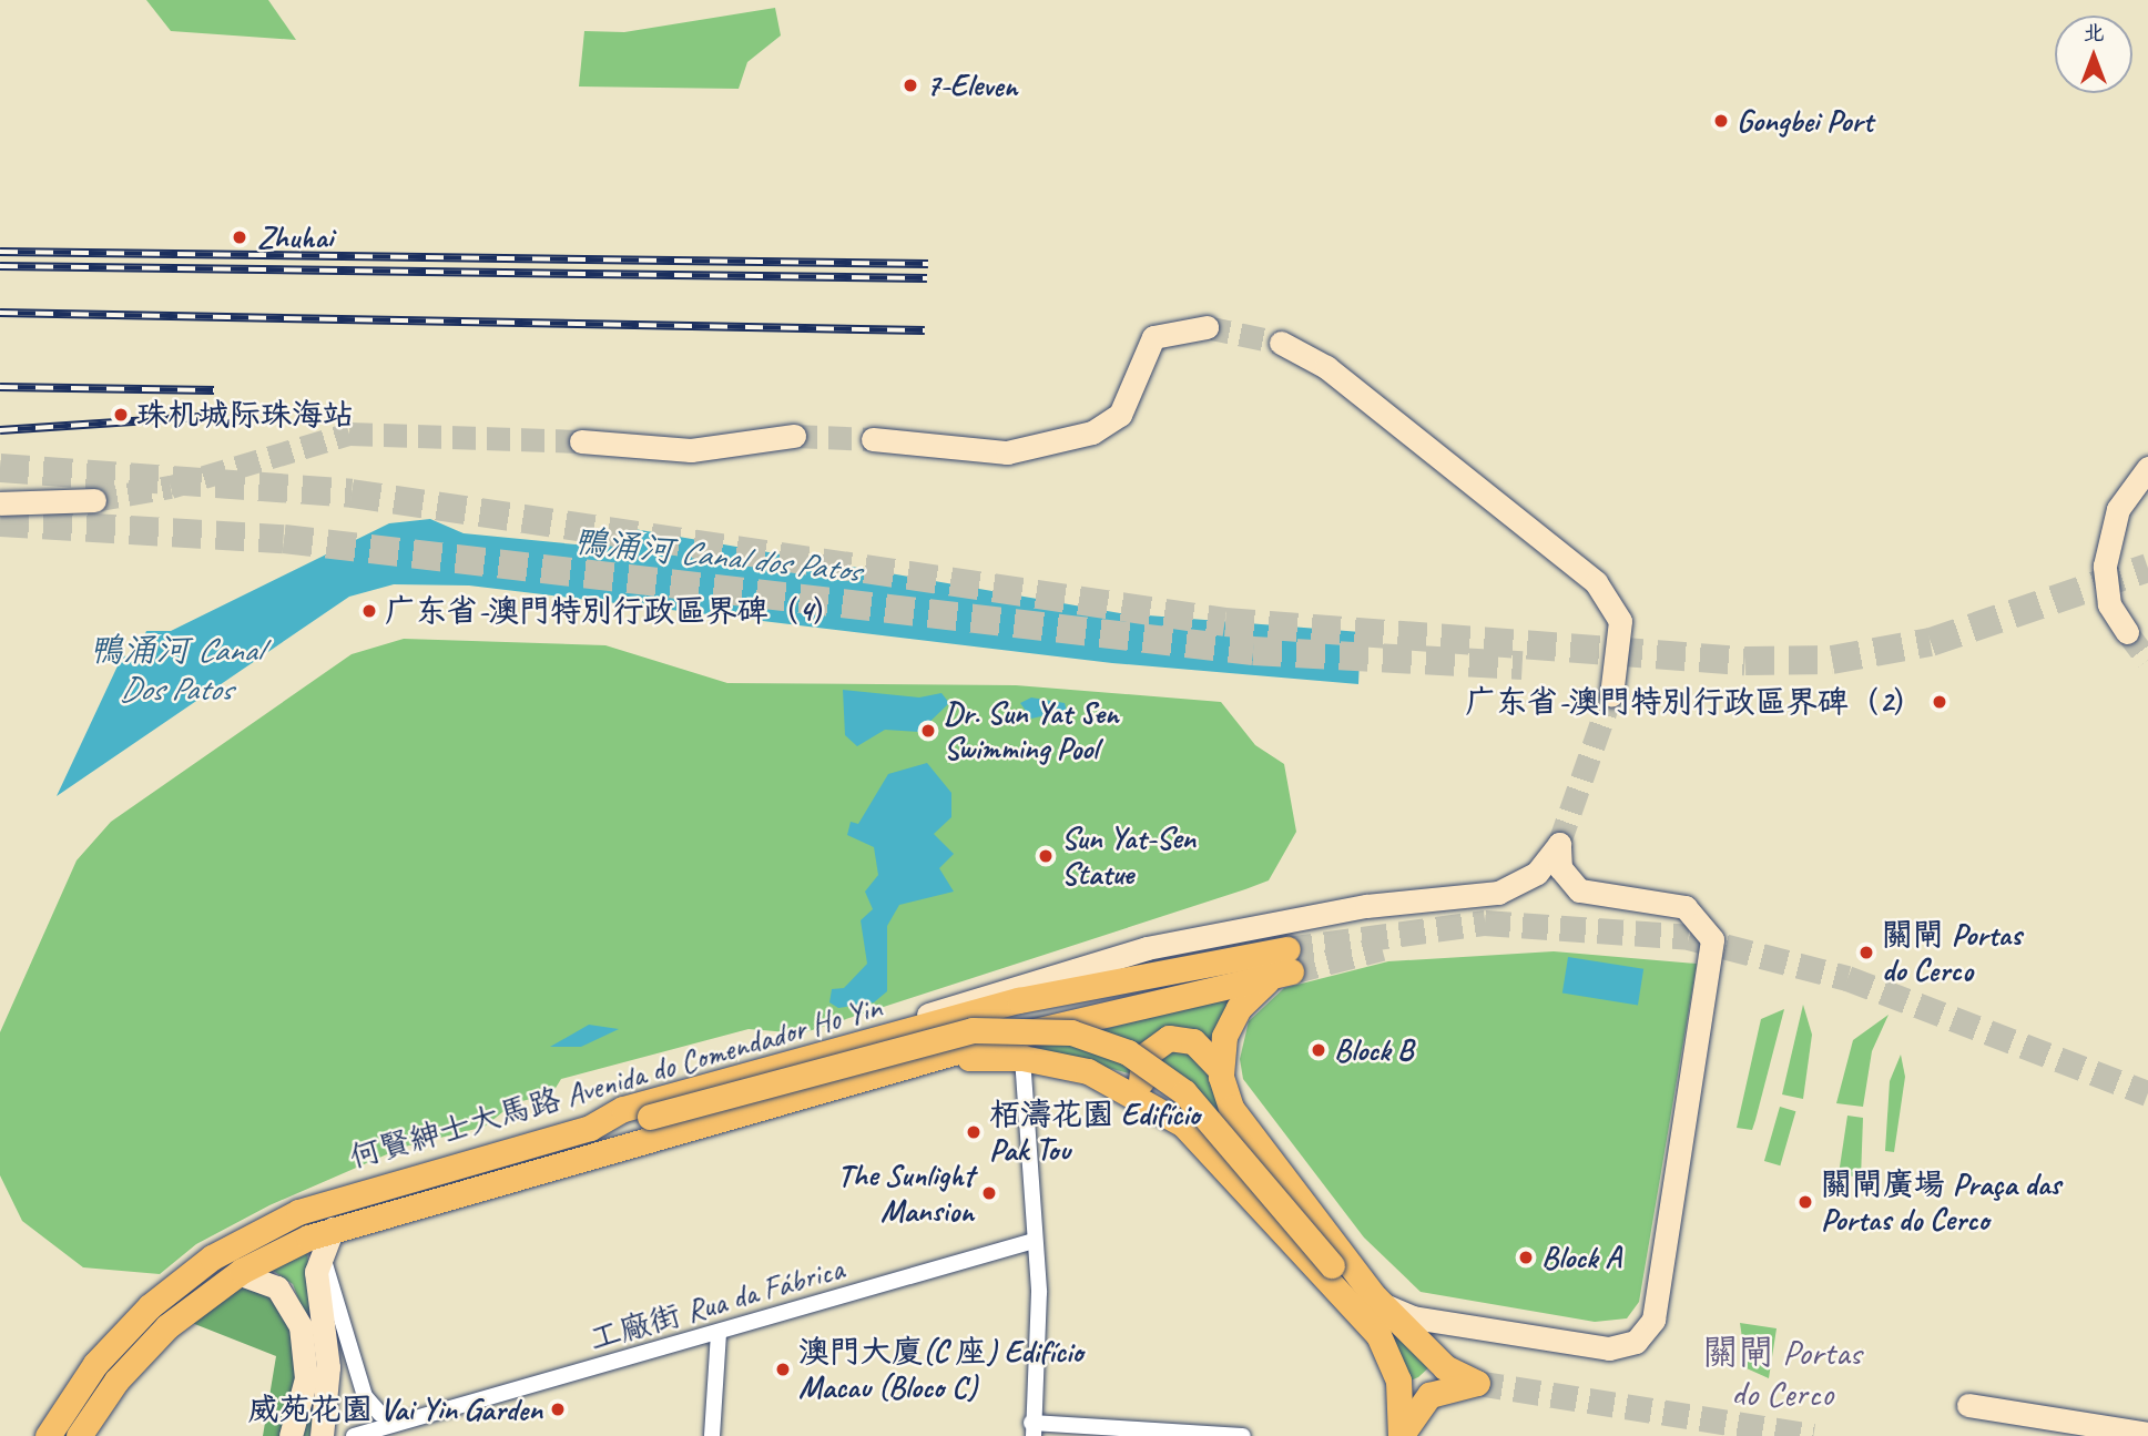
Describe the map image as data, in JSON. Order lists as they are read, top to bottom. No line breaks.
{"streets":{"main road":["何賢紳士大馬路 Avenida do Comendador Ho Yin"],"street":["工廠街 Rua da Fábrica"]},"districts":["關閘 Portas do Cerco"],"water":["鴨涌河 Canal dos Patos","鴨涌河 Canal Dos Patos"],"places":["7-Eleven","Gongbei Port","Zhuhai","珠机城际珠海站","广东省-澳門特別行政區界碑（4）","广东省-澳門特別行政區界碑（2）","Dr. Sun Yat Sen Swimming Pool","Sun Yat-Sen Statue","關閘 Portas do Cerco","Block B","栢濤花園 Edifício Pak Tou","The Sunlight Mansion","關閘廣場 Praça das Portas do Cerco","Block A","澳門大廈(C 座) Edifício Macau (Bloco C)","威苑花園 Vai Yin Garden"],"north":"top"}
